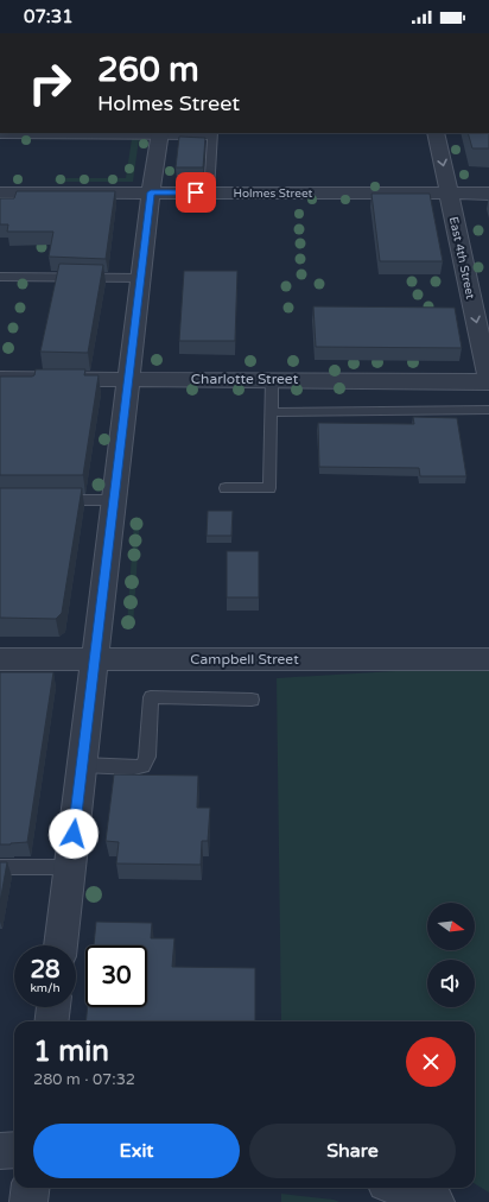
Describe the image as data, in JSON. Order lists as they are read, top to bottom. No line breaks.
{"streets":{"street":["Holmes Street","East 4th Street","Charlotte Street","Campbell Street"]},"crossings":[["Holmes Street","East 4th Street"],["East 4th Street","Charlotte Street"]],"one_way":["East 4th Street"],"north":"right","page":{"status":"07:31","turn":["260 m","Holmes Street"],"speed":"28 km/h","limit":"30","heading":["1 min","280 m · 07:32"],"buttons":["Exit","Share"]}}
